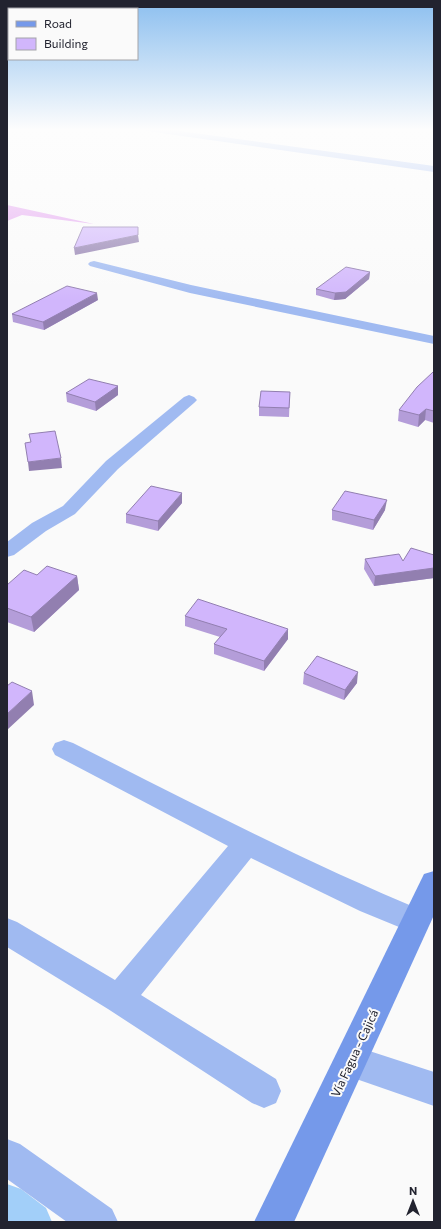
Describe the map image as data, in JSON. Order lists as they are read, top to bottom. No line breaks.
{"streets":{"street":["Vía Fagua - Cajicá"]},"legend":["Road","Building"],"north":"top"}
